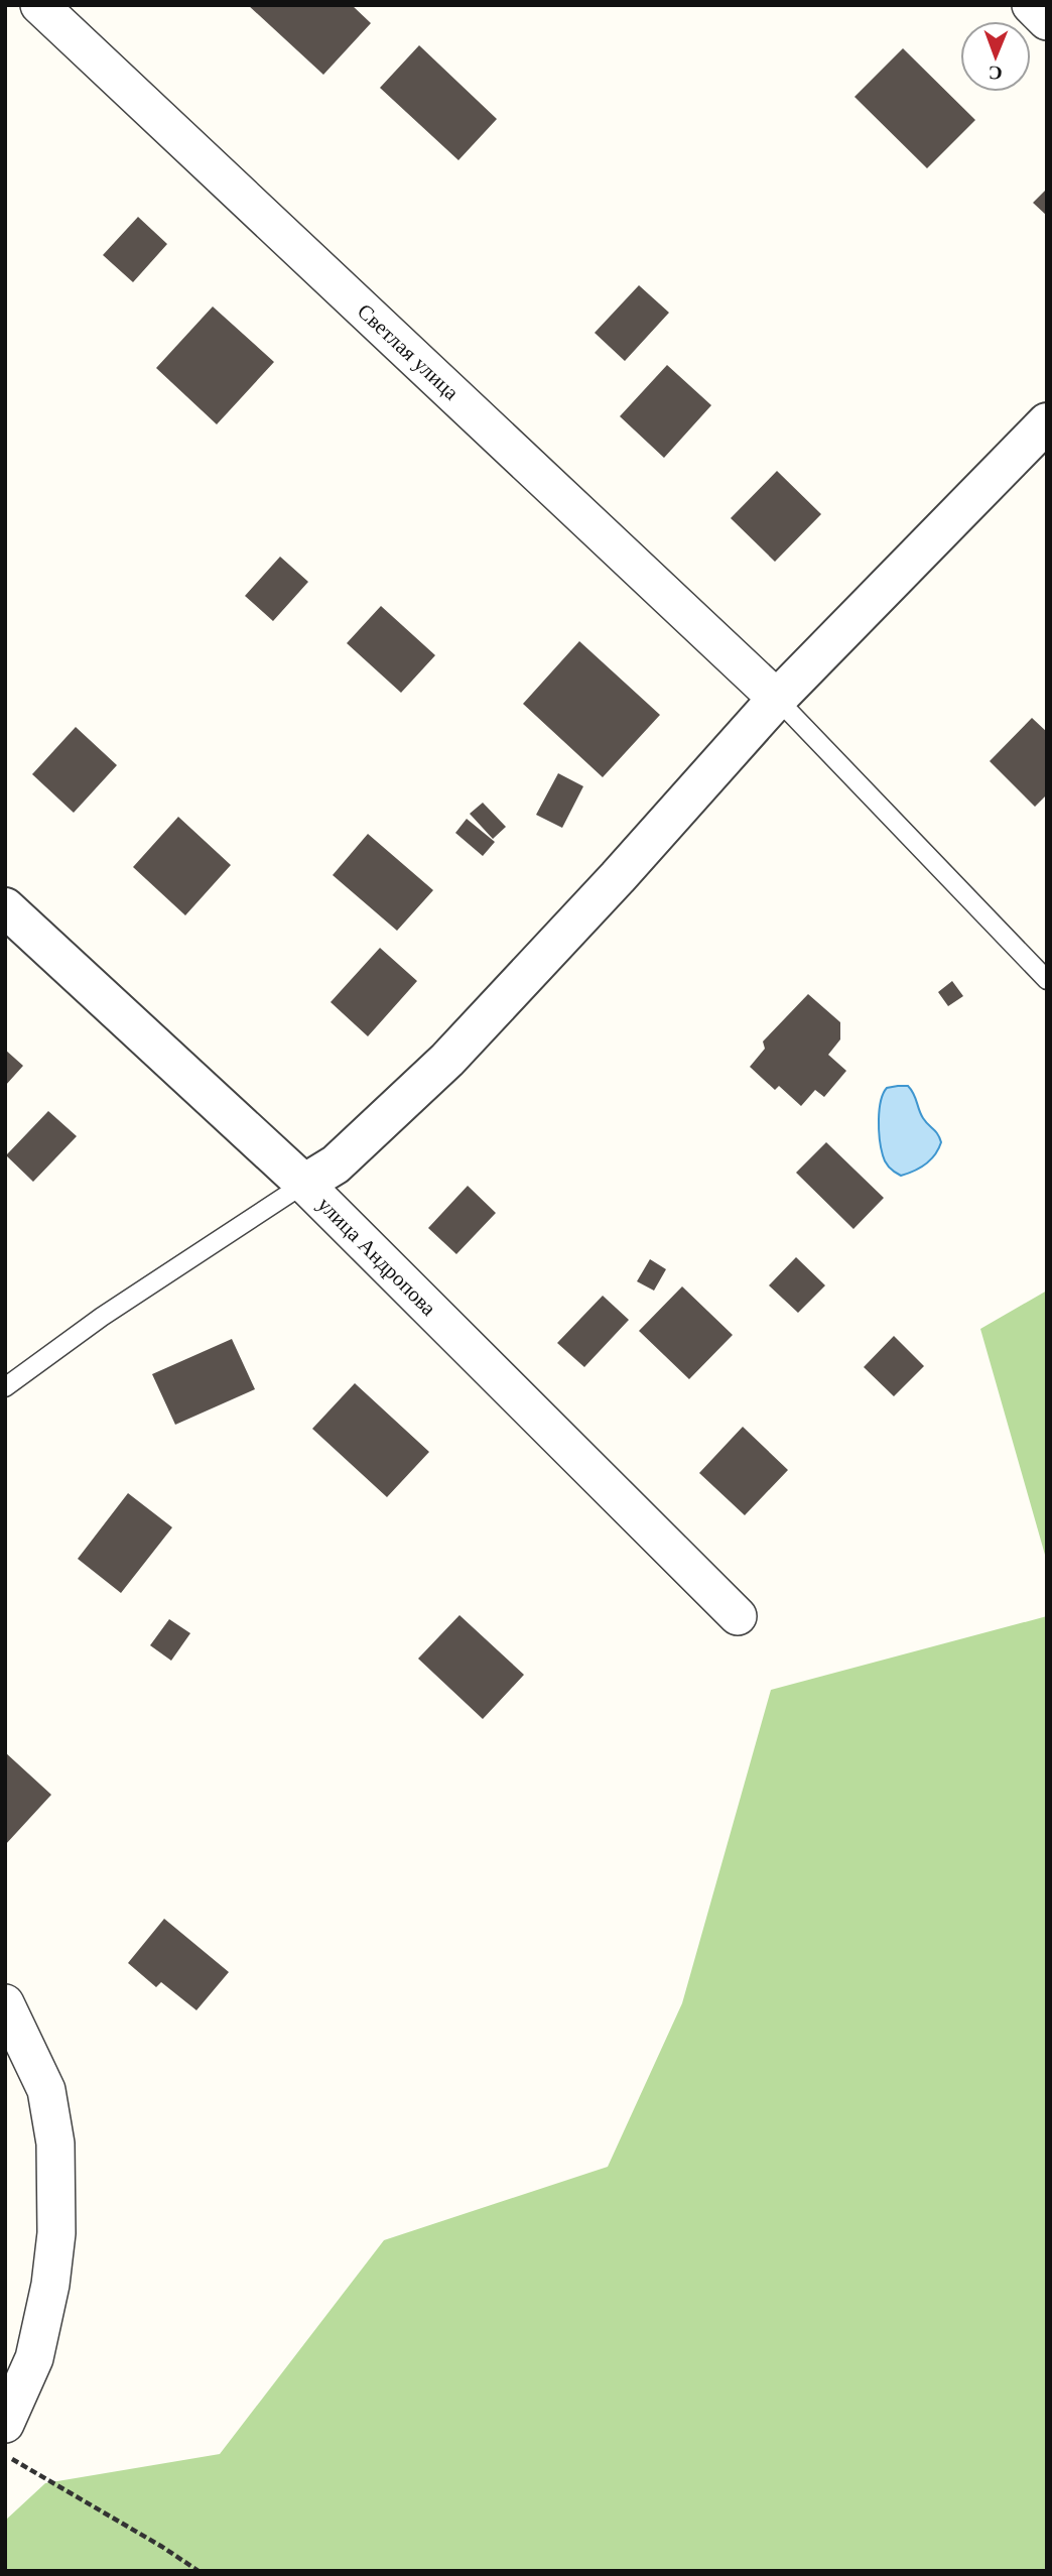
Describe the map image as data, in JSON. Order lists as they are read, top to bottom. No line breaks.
{"streets":{"street":["Светлая улица","улица Андропова"]},"north":"bottom"}
